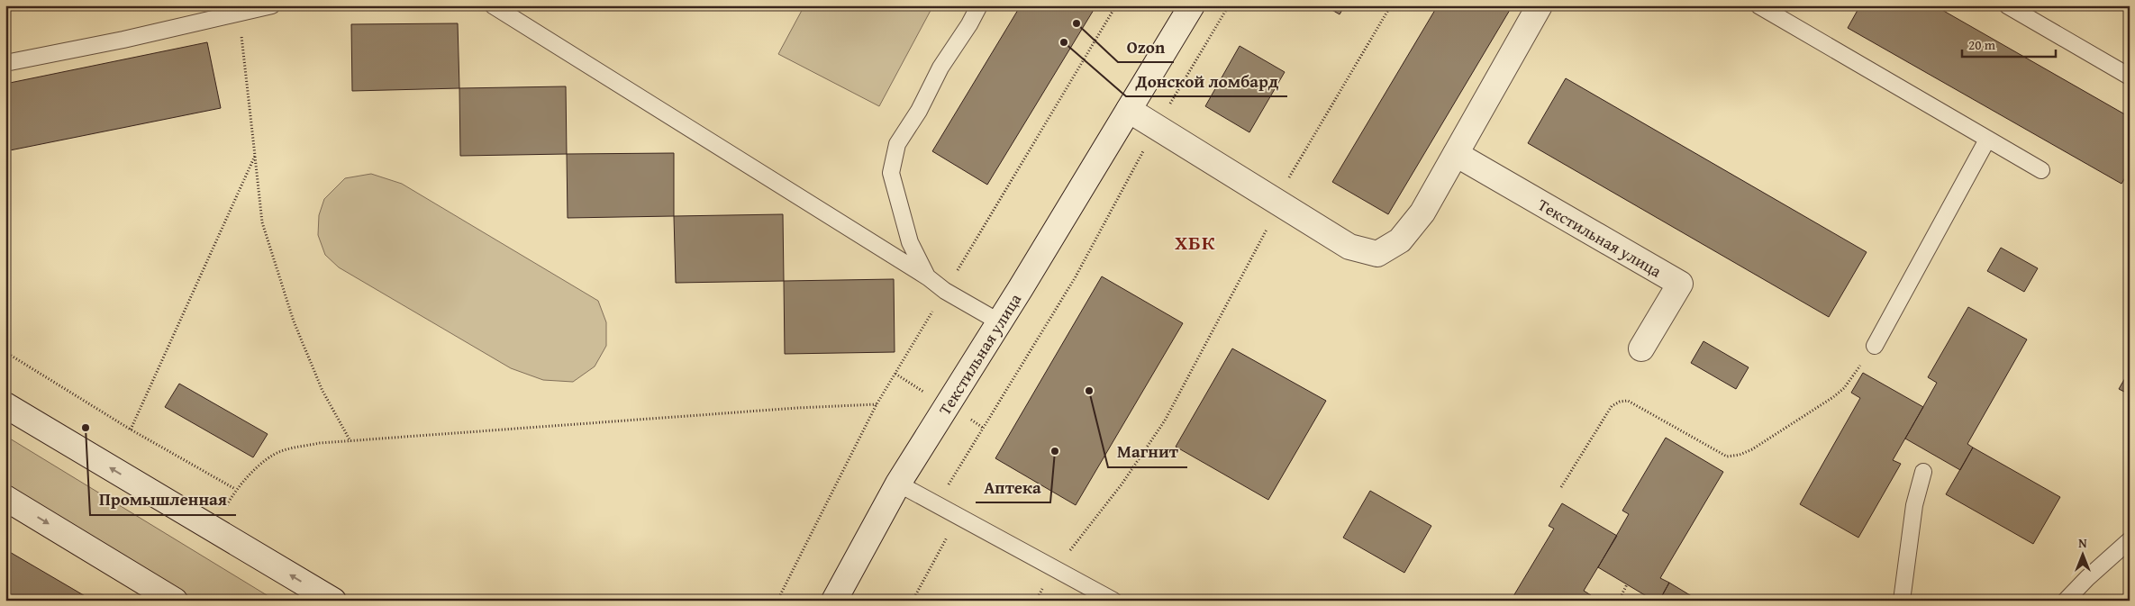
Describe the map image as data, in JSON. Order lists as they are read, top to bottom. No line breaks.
{"streets":{"main road":["Текстильная улица"]},"districts":["ХБК"],"places":["Ozon","Донской ломбард","Магнит","Промышленная","Аптека"],"scale_bar":"20 m","north":"top"}
